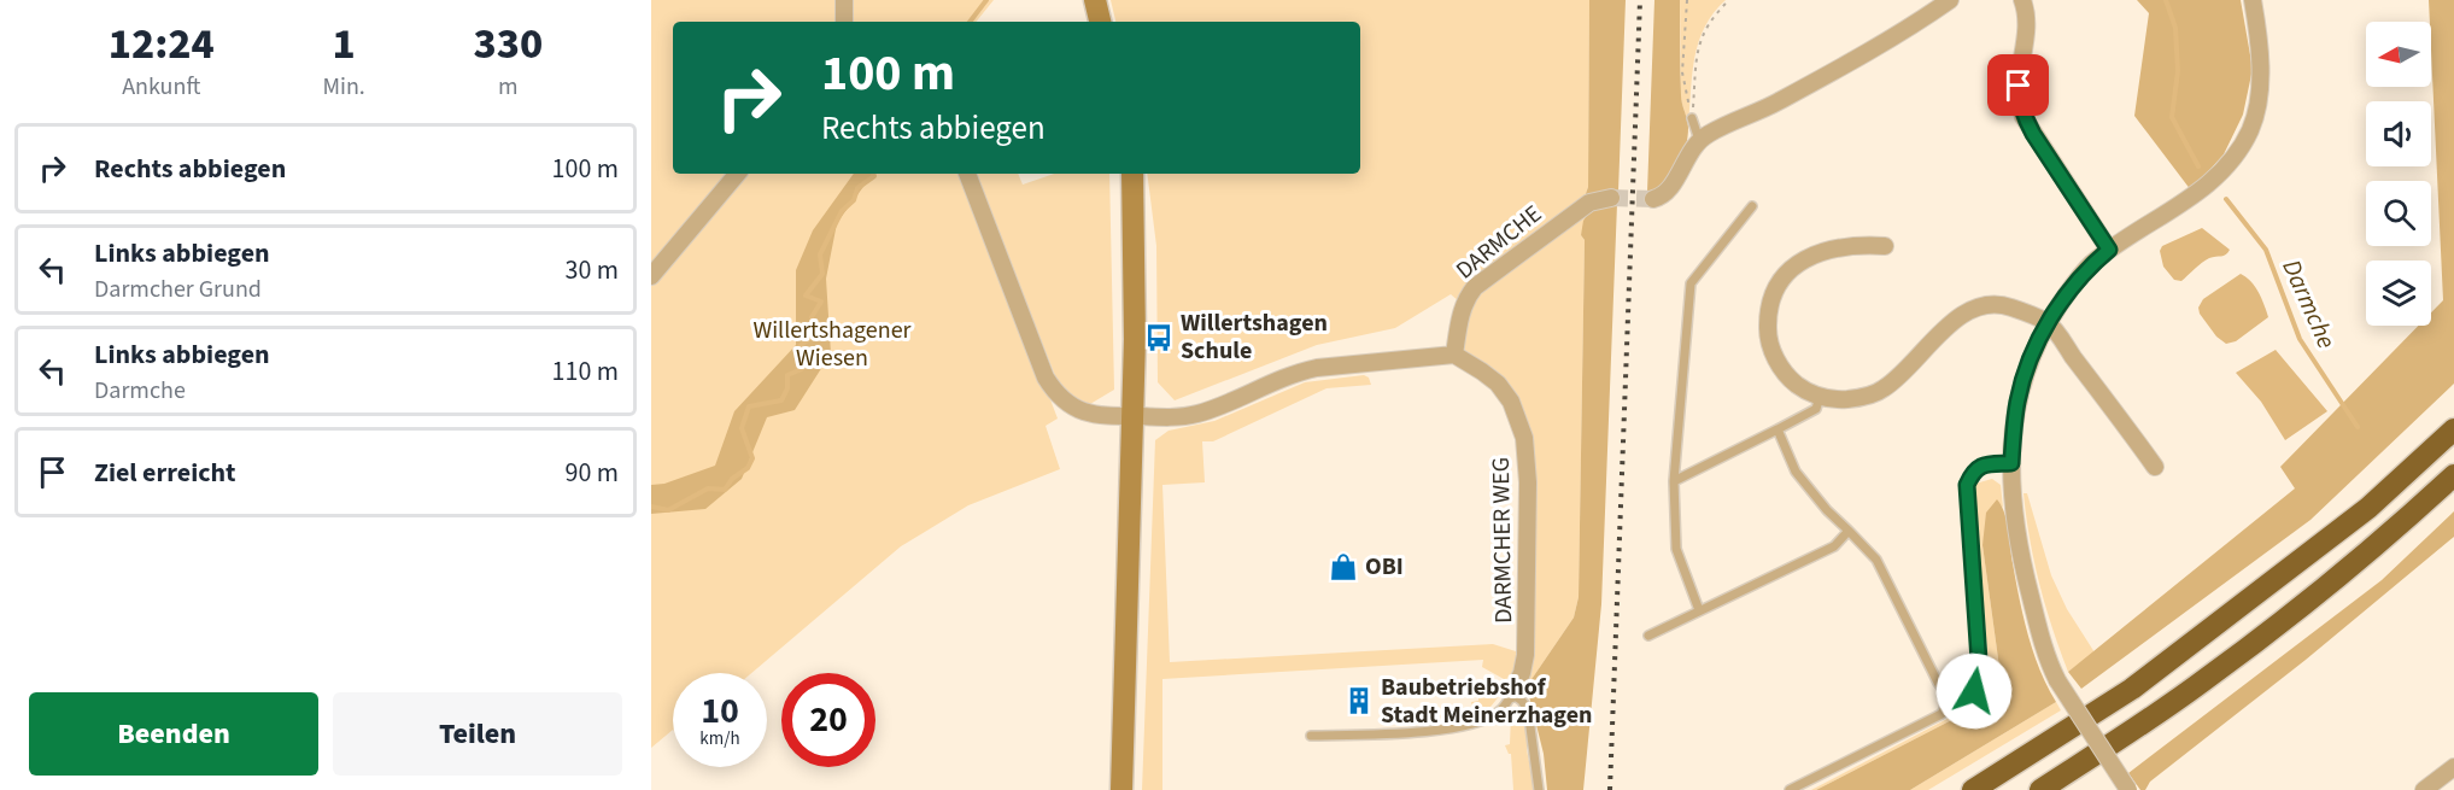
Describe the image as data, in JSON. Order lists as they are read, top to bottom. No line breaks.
{"streets":{"street":["DARMCHE","DARMCHER WEG"]},"crossings":[["DARMCHE","DARMCHER WEG"]],"water":["Darmche"],"parks":["Willertshagener Wiesen"],"places":{"bus stop":["Willertshagen Schule"],"shop":["OBI"],"building":["Baubetriebshof Stadt Meinerzhagen"]},"north":"left","page":{"eta":["12:24","Ankunft","1","Min.","330","m"],"turn":["100 m","Rechts abbiegen"],"list":[{"name":"Rechts abbiegen","value":"100 m"},{"name":"Links abbiegen","note":"Darmcher Grund","value":"30 m"},{"name":"Links abbiegen","note":"Darmche","value":"110 m"},{"name":"Ziel erreicht","value":"90 m"}],"speed":"10 km/h","limit":"20","buttons":["Beenden","Teilen"]}}
